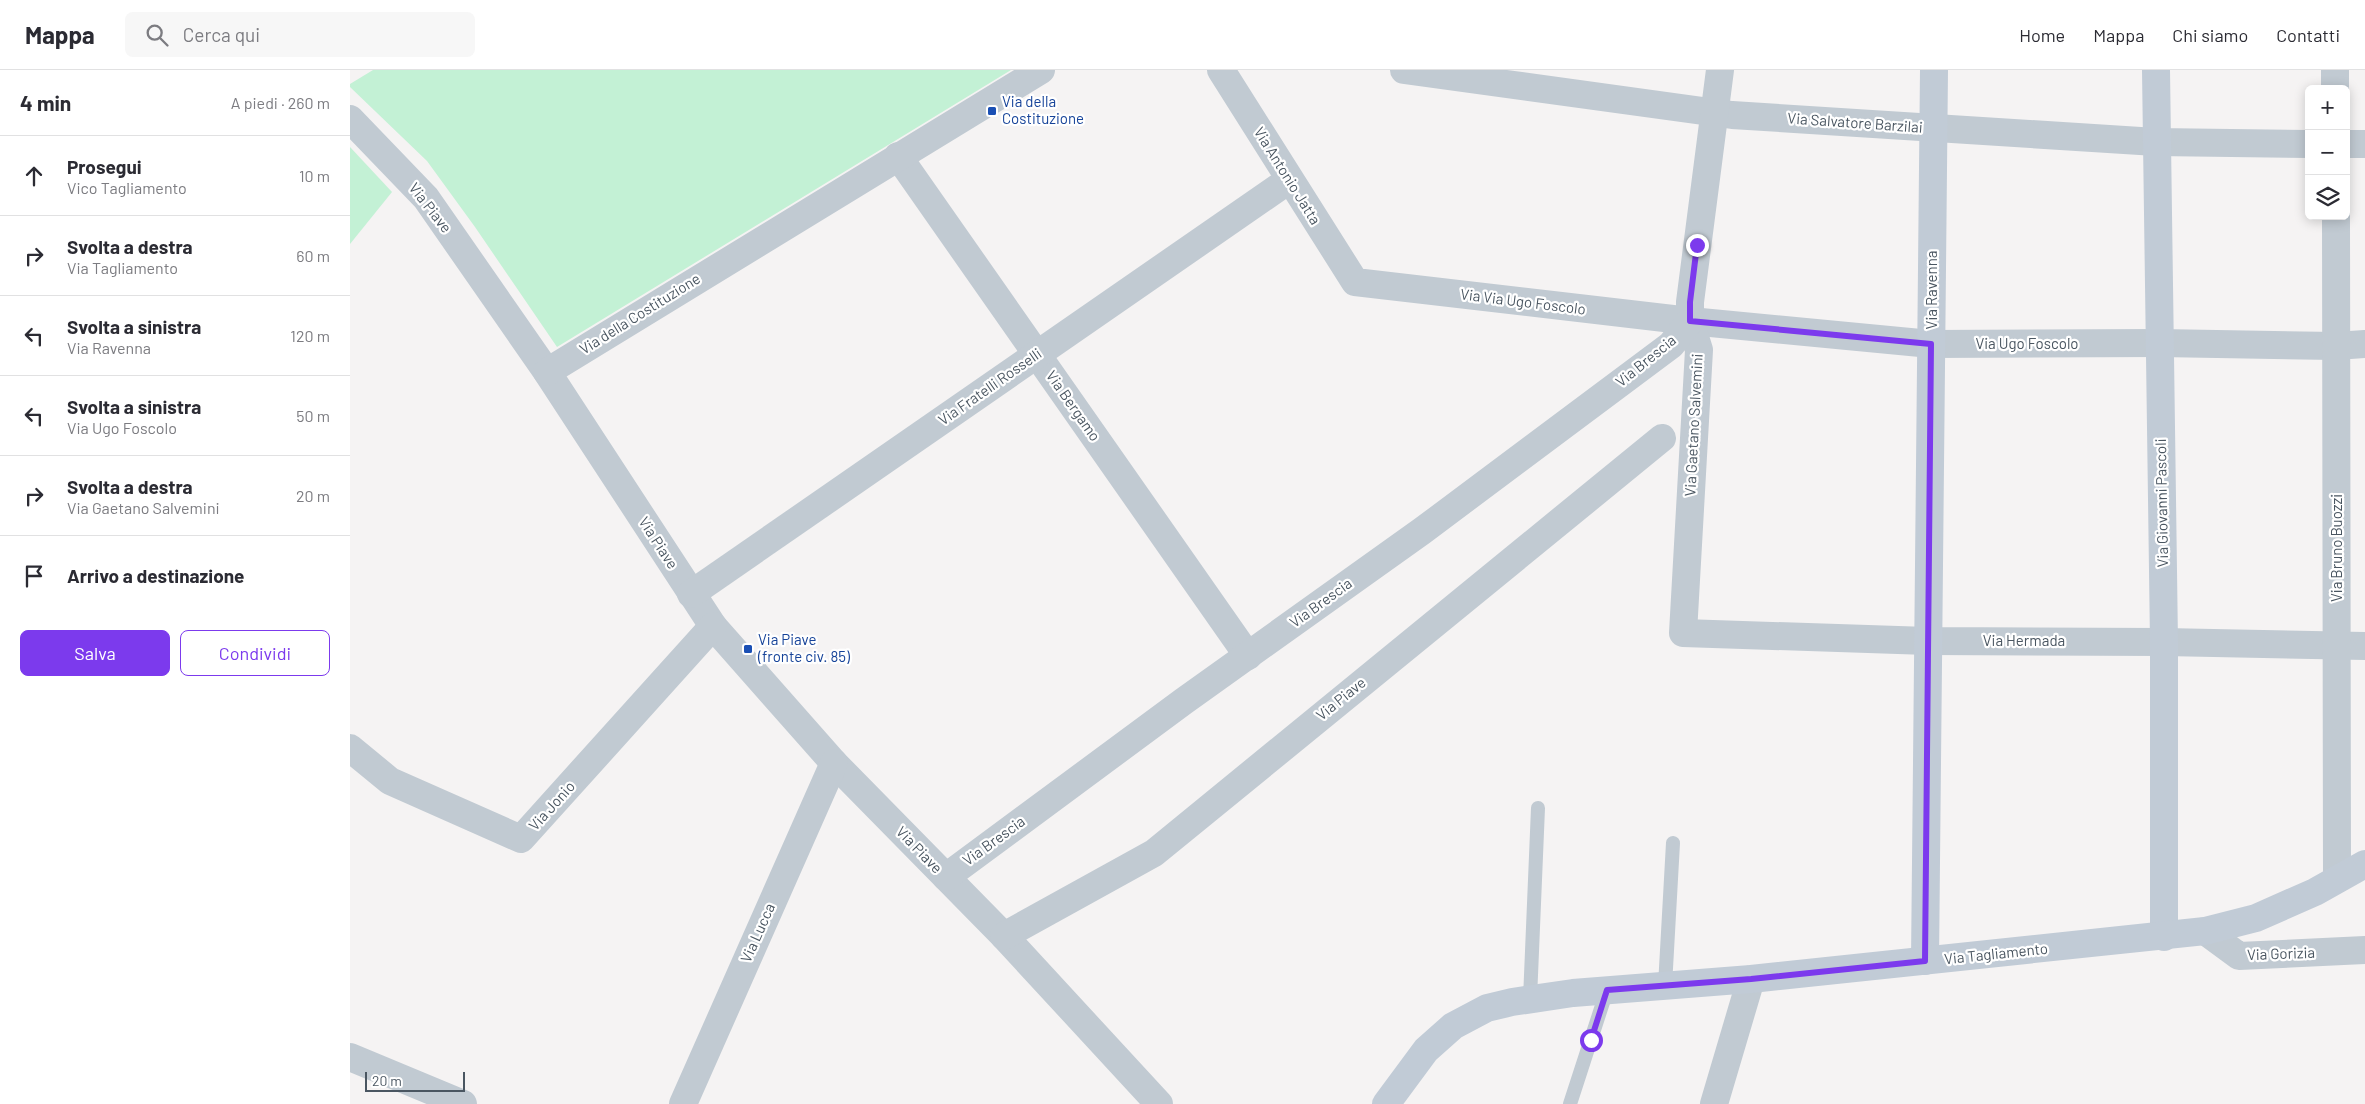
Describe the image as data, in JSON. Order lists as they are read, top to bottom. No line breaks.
{"streets":{"street":["Via Salvatore Barzilai","Via Antonio Jatta","Via Piave","Via Ravenna","Via Via Ugo Foscolo","Via della Costituzione","Via Ugo Foscolo","Via Brescia","Via Fratelli Rosselli","Via Bergamo","Via Gaetano Salvemini","Via Giovanni Pascoli","Via Bruno Buozzi","Via Hermada","Via Jonio","Via Lucca","Via Tagliamento","Via Gorizia"]},"crossings":[["Via Salvatore Barzilai","Via Ravenna"],["Via Salvatore Barzilai","Via Gaetano Salvemini"],["Via Salvatore Barzilai","Via Giovanni Pascoli"],["Via Antonio Jatta","Via Via Ugo Foscolo"],["Via Antonio Jatta","Via Fratelli Rosselli"],["Via Piave","Via della Costituzione"],["Via Piave","Via Brescia"],["Via Piave","Via Fratelli Rosselli"],["Via Piave","Via Jonio"],["Via Piave","Via Lucca"],["Via Ravenna","Via Ugo Foscolo"],["Via Ravenna","Via Hermada"],["Via Ravenna","Via Tagliamento"],["Via Via Ugo Foscolo","Via Ugo Foscolo"],["Via Via Ugo Foscolo","Via Brescia"],["Via Via Ugo Foscolo","Via Gaetano Salvemini"],["Via della Costituzione","Via Bergamo"],["Via Ugo Foscolo","Via Brescia"],["Via Ugo Foscolo","Via Gaetano Salvemini"],["Via Ugo Foscolo","Via Giovanni Pascoli"],["Via Ugo Foscolo","Via Bruno Buozzi"],["Via Brescia","Via Bergamo"],["Via Brescia","Via Gaetano Salvemini"],["Via Fratelli Rosselli","Via Bergamo"],["Via Gaetano Salvemini","Via Hermada"],["Via Giovanni Pascoli","Via Hermada"],["Via Giovanni Pascoli","Via Tagliamento"],["Via Bruno Buozzi","Via Hermada"],["Via Bruno Buozzi","Via Tagliamento"],["Via Tagliamento","Via Gorizia"]],"places":{"transit":["Via della Costituzione","Via Piave (fronte civ. 85)"]},"scale_bar":"20 m","page":{"header":"Mappa","search":"Cerca qui","nav":["Home","Mappa","Chi siamo","Contatti"],"heading":["4 min","A piedi · 260 m"],"map_buttons":["+","−"],"list":[["Prosegui","Vico Tagliamento","10 m"],["Svolta a destra","Via Tagliamento","60 m"],["Svolta a sinistra","Via Ravenna","120 m"],["Svolta a sinistra","Via Ugo Foscolo","50 m"],["Svolta a destra","Via Gaetano Salvemini","20 m"],"Arrivo a destinazione"],"buttons":["Salva","Condividi"],"scale":"20 m"}}
